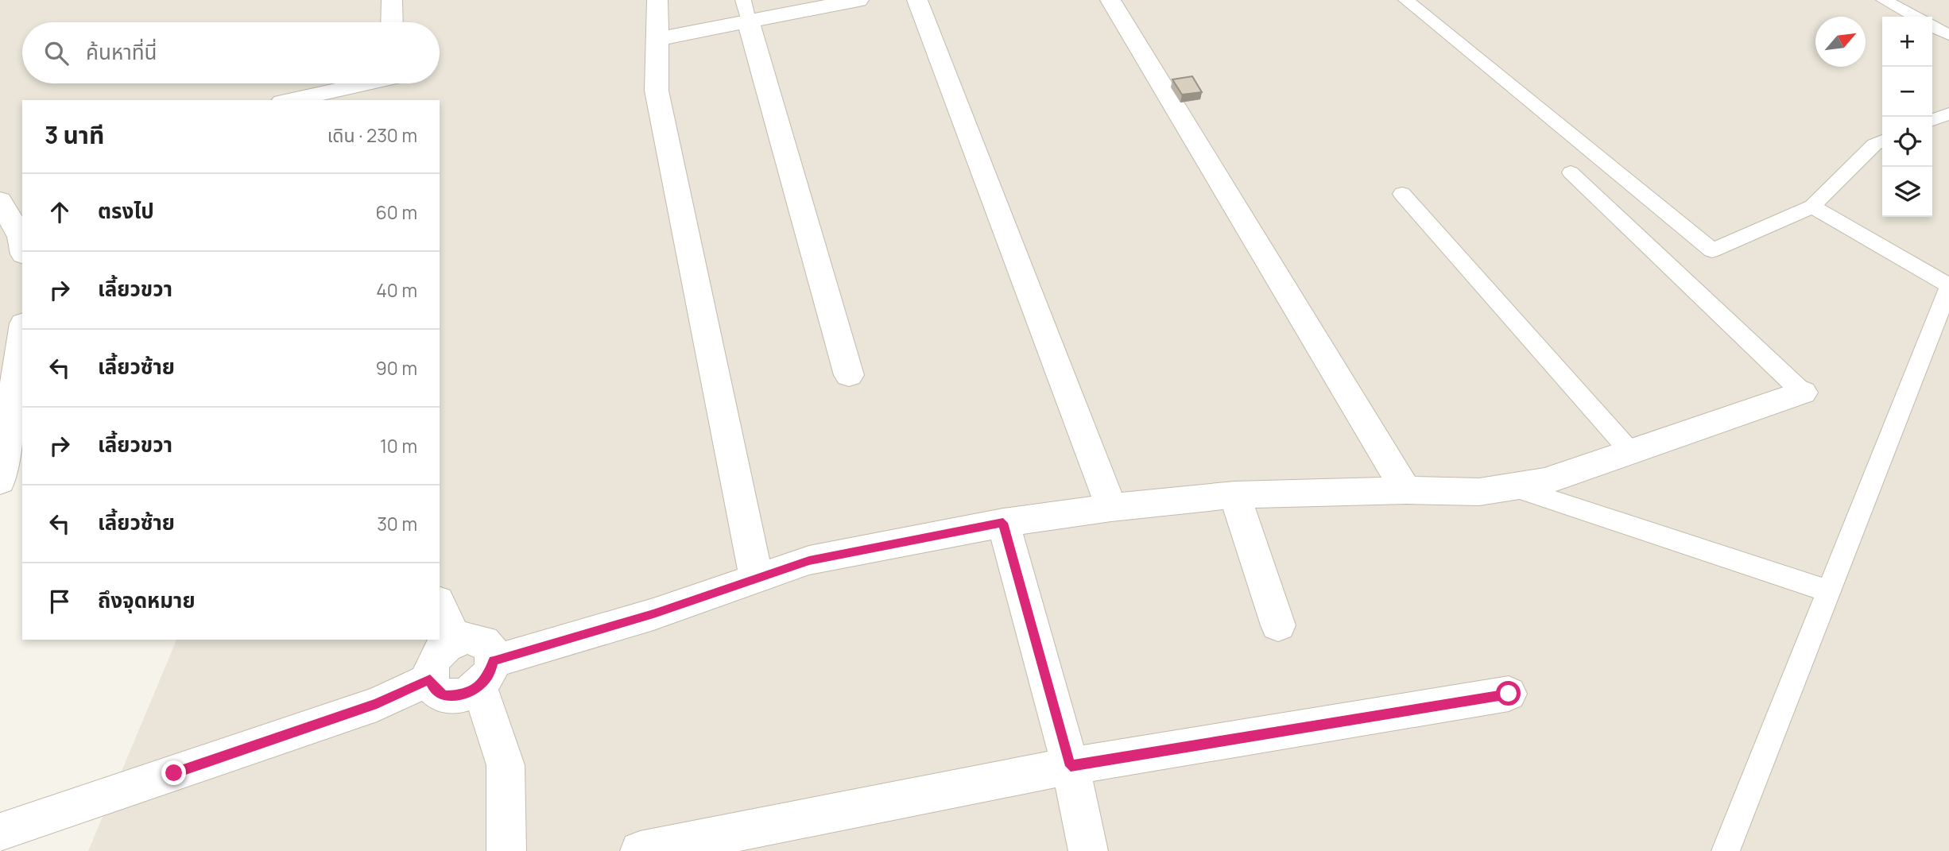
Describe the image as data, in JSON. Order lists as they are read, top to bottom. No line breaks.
{"north":"top right","page":{"map_buttons":["+","−"],"search":"ค้นหาที่นี่","heading":["3 นาที","เดิน · 230 m"],"list":[["ตรงไป","60 m"],["เลี้ยวขวา","40 m"],["เลี้ยวซ้าย","90 m"],["เลี้ยวขวา","10 m"],["เลี้ยวซ้าย","30 m"],"ถึงจุดหมาย"]}}
